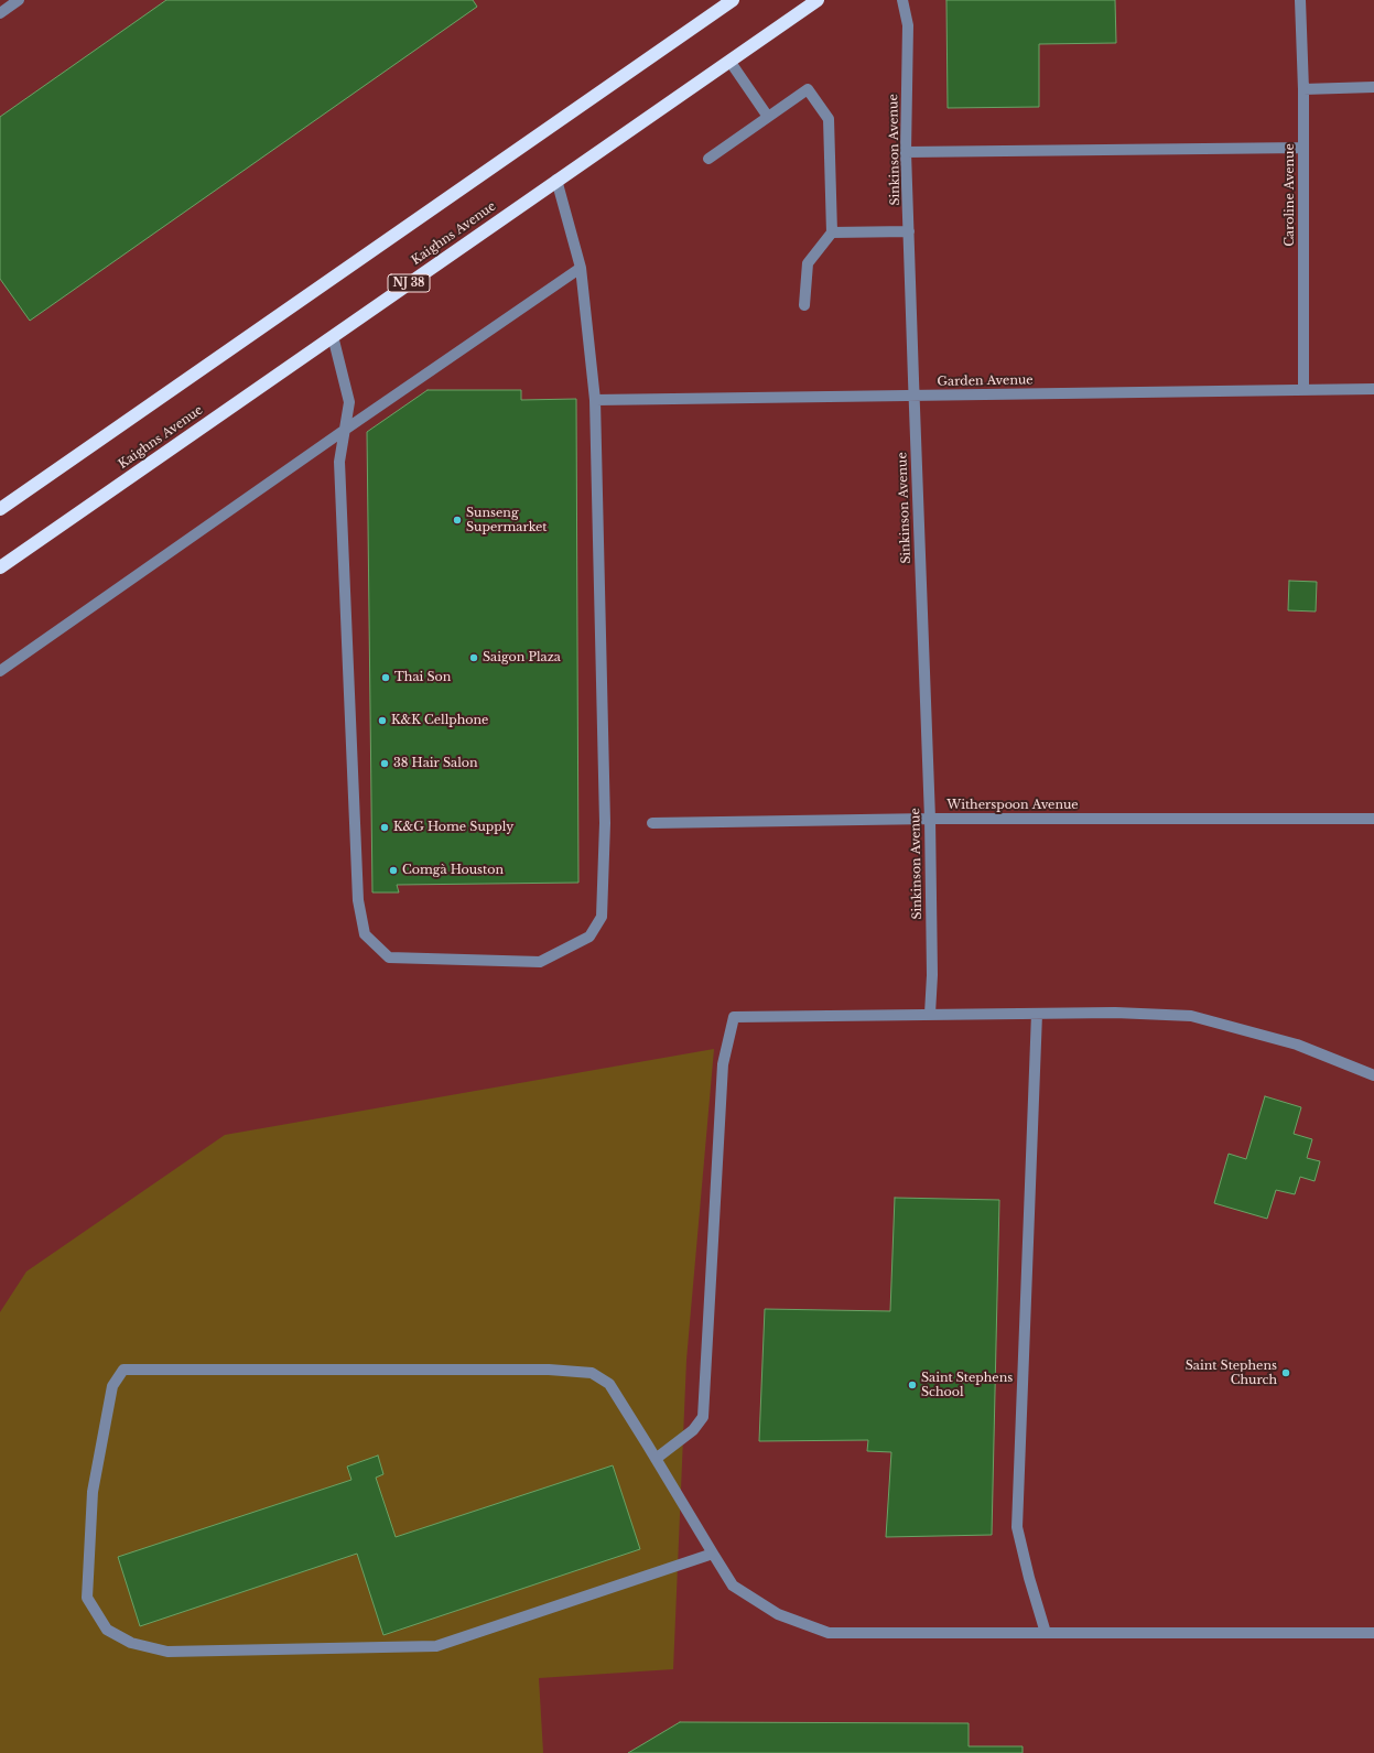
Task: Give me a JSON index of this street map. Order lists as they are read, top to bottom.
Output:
{
  "streets": {
    "highway": ["Kaighns Avenue", "NJ 38"],
    "street": [
      "Sinkinson Avenue",
      "Caroline Avenue",
      "Garden Avenue",
      "Witherspoon Avenue"
    ]
  },
  "crossings": [
    ["Sinkinson Avenue", "Garden Avenue"],
    ["Sinkinson Avenue", "Witherspoon Avenue"],
    ["Caroline Avenue", "Garden Avenue"]
  ],
  "places": [
    "Sunseng Supermarket",
    "Saigon Plaza",
    "Thai Son",
    "K&K Cellphone",
    "38 Hair Salon",
    "K&G Home Supply",
    "Comgà Houston",
    "Saint Stephens Church",
    "Saint Stephens School"
  ]
}
